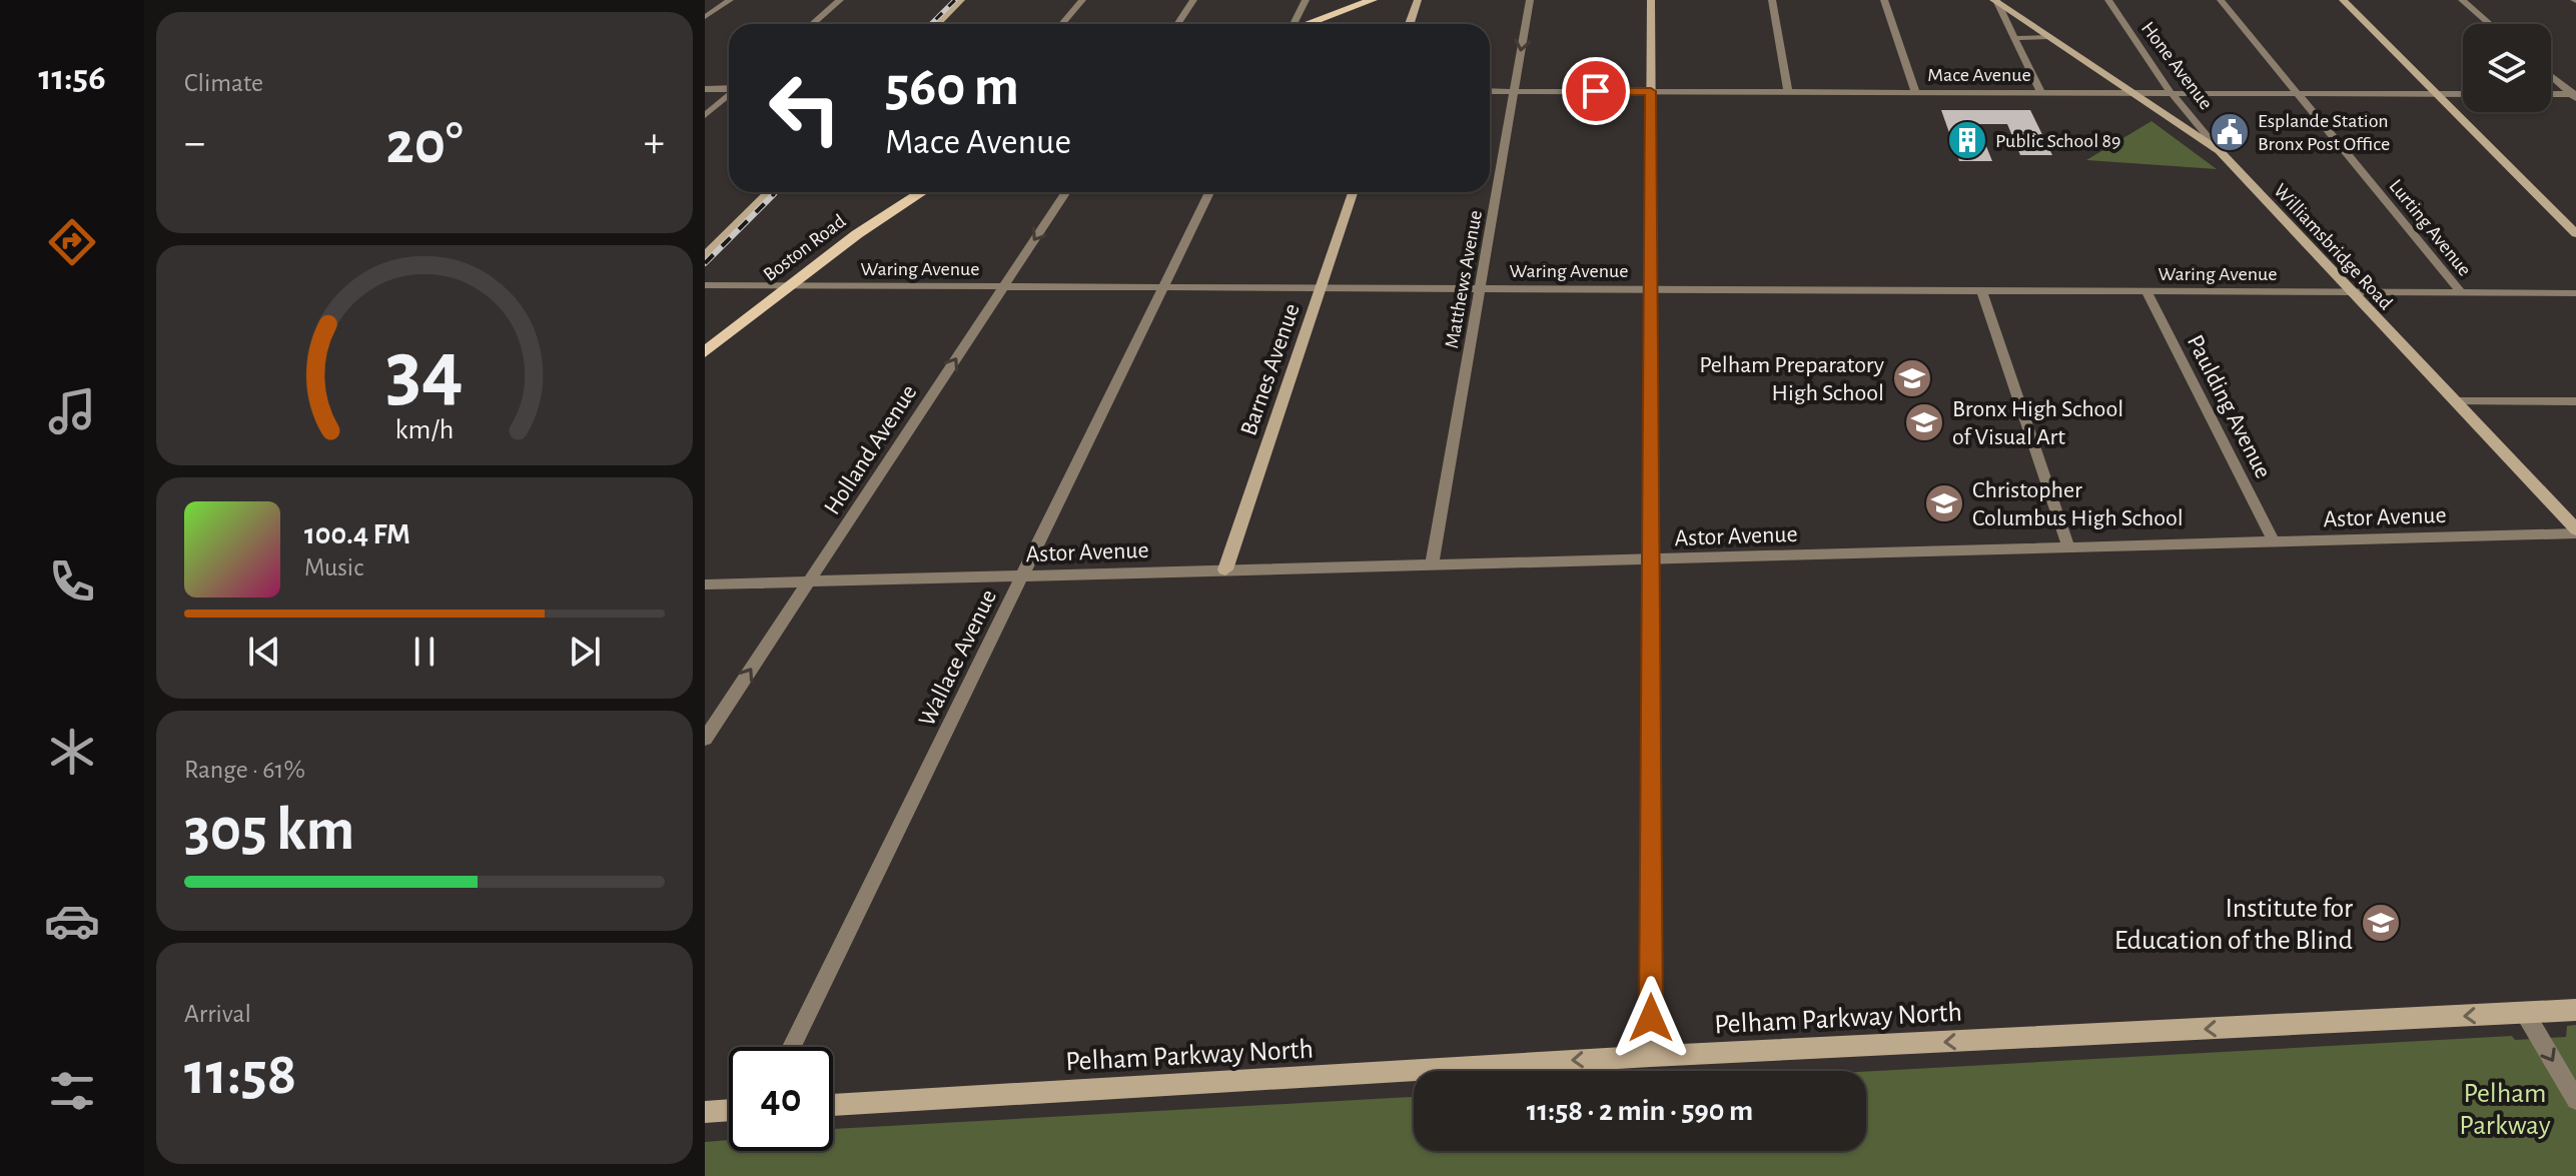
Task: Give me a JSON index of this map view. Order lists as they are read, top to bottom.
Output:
{
  "streets": {
    "main road": ["Boston Road"],
    "street": [
      "Hone Avenue",
      "Mace Avenue",
      "Lurting Avenue",
      "Williamsbridge Road",
      "Waring Avenue",
      "Matthews Avenue",
      "Barnes Avenue",
      "Paulding Avenue",
      "Holland Avenue",
      "Astor Avenue",
      "Wallace Avenue",
      "Pelham Parkway North"
    ]
  },
  "crossings": [
    ["Hone Avenue", "Mace Avenue"],
    ["Hone Avenue", "Williamsbridge Road"],
    ["Mace Avenue", "Lurting Avenue"],
    ["Mace Avenue", "Williamsbridge Road"],
    ["Mace Avenue", "Matthews Avenue"],
    ["Lurting Avenue", "Waring Avenue"],
    ["Williamsbridge Road", "Waring Avenue"],
    ["Williamsbridge Road", "Astor Avenue"],
    ["Boston Road", "Waring Avenue"],
    ["Waring Avenue", "Matthews Avenue"],
    ["Waring Avenue", "Barnes Avenue"],
    ["Waring Avenue", "Paulding Avenue"],
    ["Waring Avenue", "Holland Avenue"],
    ["Waring Avenue", "Wallace Avenue"],
    ["Matthews Avenue", "Astor Avenue"],
    ["Barnes Avenue", "Astor Avenue"],
    ["Paulding Avenue", "Astor Avenue"],
    ["Holland Avenue", "Astor Avenue"],
    ["Astor Avenue", "Wallace Avenue"]
  ],
  "one_way": ["Pelham Parkway North"],
  "parks": ["Pelham Parkway"],
  "places": {
    "public building": ["Esplande Station Bronx Post Office"],
    "building": ["Public School 89"],
    "school or university": [
      "Pelham Preparatory High School",
      "Bronx High School of Visual Art",
      "Christopher Columbus High School",
      "Institute for Education of the Blind"
    ]
  },
  "page": {
    "tabs": "11:56",
    "tile": [
      "Climate",
      ["Range · 61%", "305 km"],
      ["Arrival", "11:58"]
    ],
    "turn": ["560 m", "Mace Avenue"],
    "heat": ["−", "20°", "+"],
    "song": ["100.4 FM", "Music"],
    "limit": "40",
    "trip": "11:58 · 2 min · 590 m",
    "gauge": ["34", "km/h"]
  }
}
